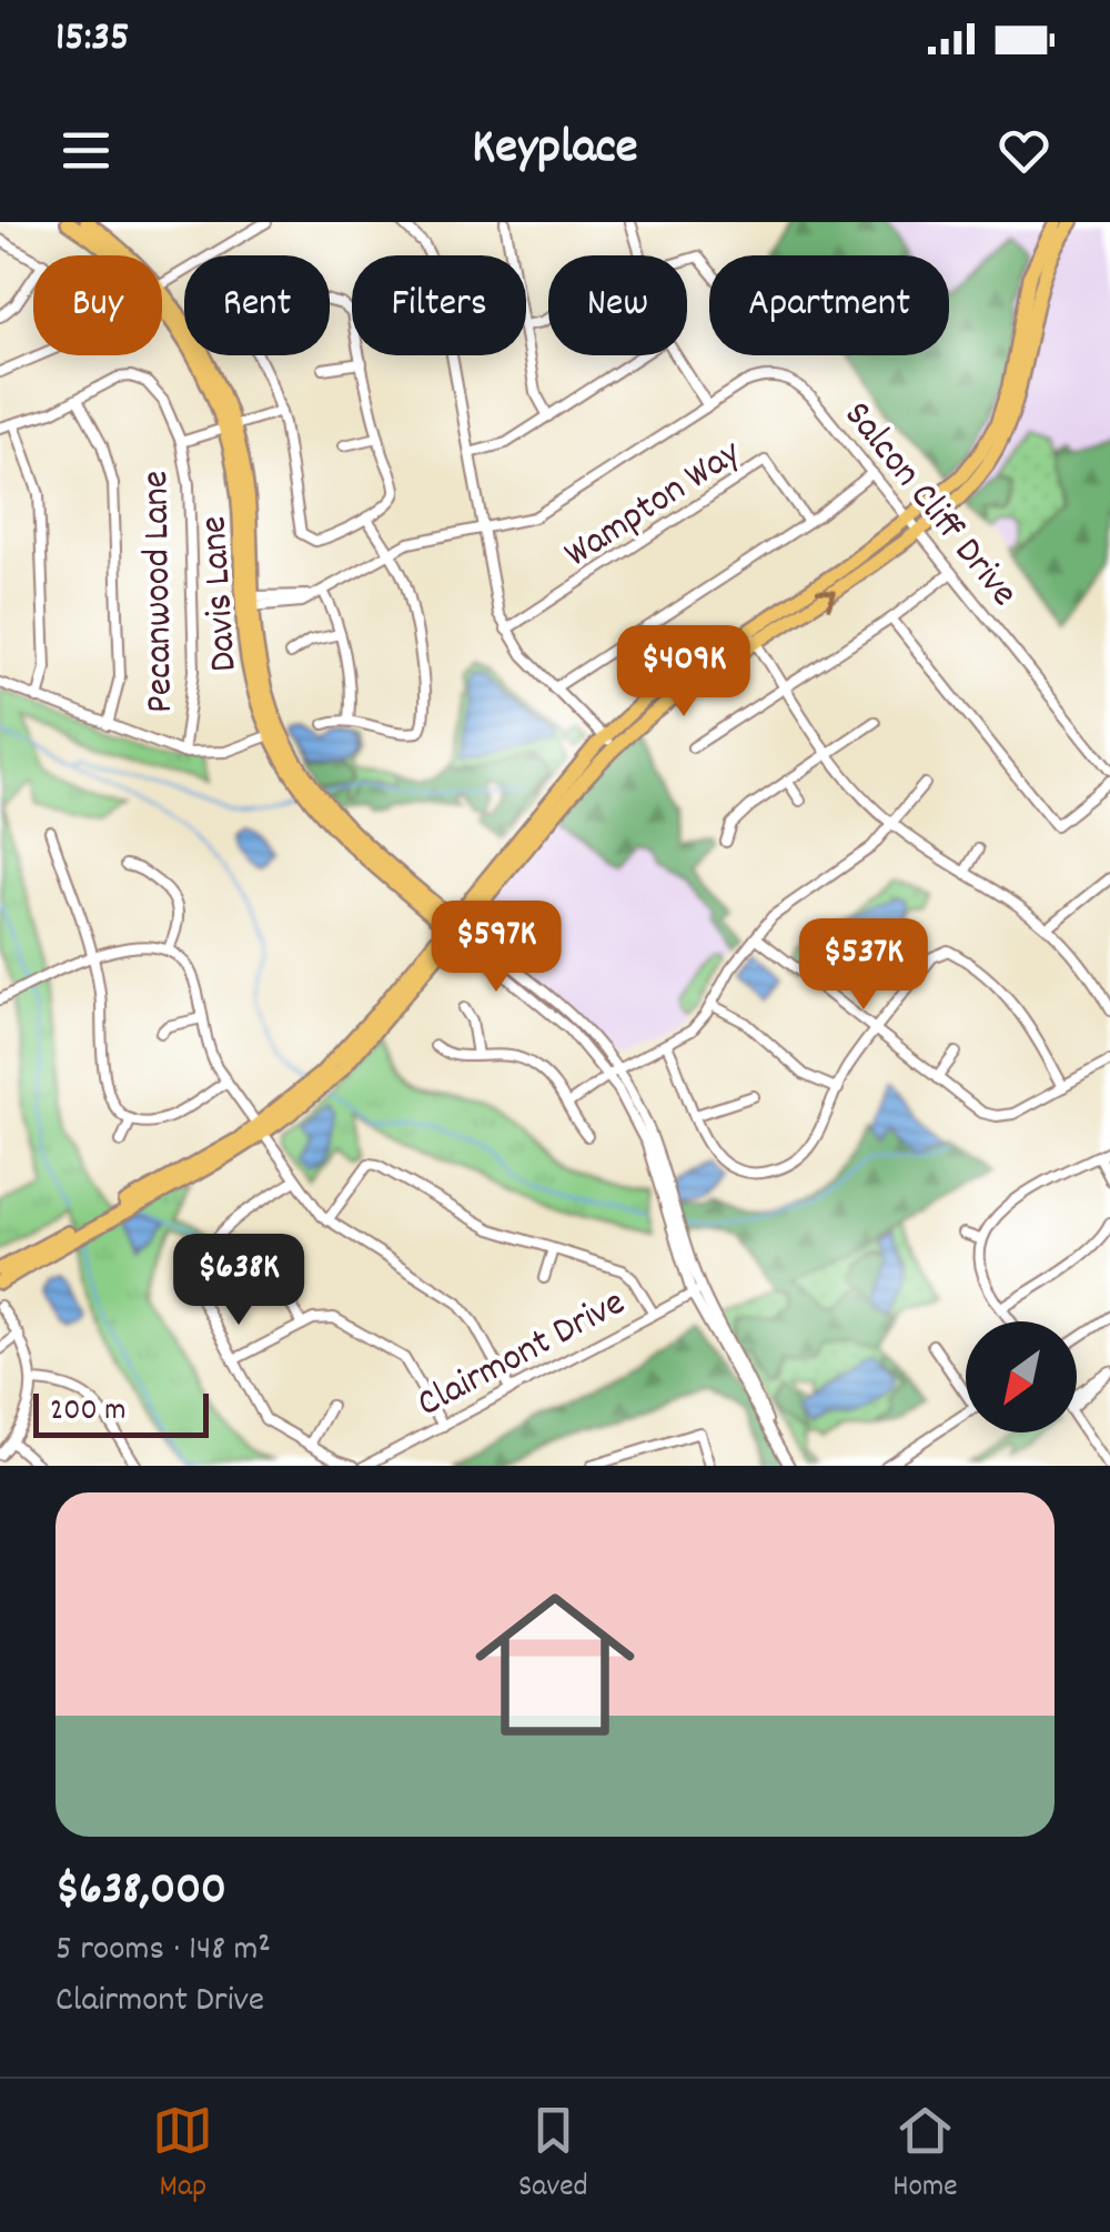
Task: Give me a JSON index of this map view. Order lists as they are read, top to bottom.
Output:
{
  "streets": {
    "main road": ["Davis Lane"],
    "street": [
      "Wampton Way",
      "Salcon Cliff Drive",
      "Pecanwood Lane",
      "Clairmont Drive"
    ]
  },
  "crossings": [
    ["Salcon Cliff Drive", "Davis Lane"],
    ["Davis Lane", "Clairmont Drive"]
  ],
  "scale_bar": "200 m",
  "north": "bottom left",
  "page": {
    "status": "15:35",
    "header": "Keyplace",
    "chip": [
      "Buy",
      "Rent",
      "Filters",
      "New",
      "Apartment"
    ],
    "price": [
      "$409K",
      "$597K",
      "$537K",
      "$638K"
    ],
    "scale": "200 m",
    "list": [
      {
        "name": "$638,000",
        "note": "5 rooms · 148 m² · Clairmont Drive"
      }
    ],
    "tabs": ["Map", "Saved", "Home"]
  }
}
